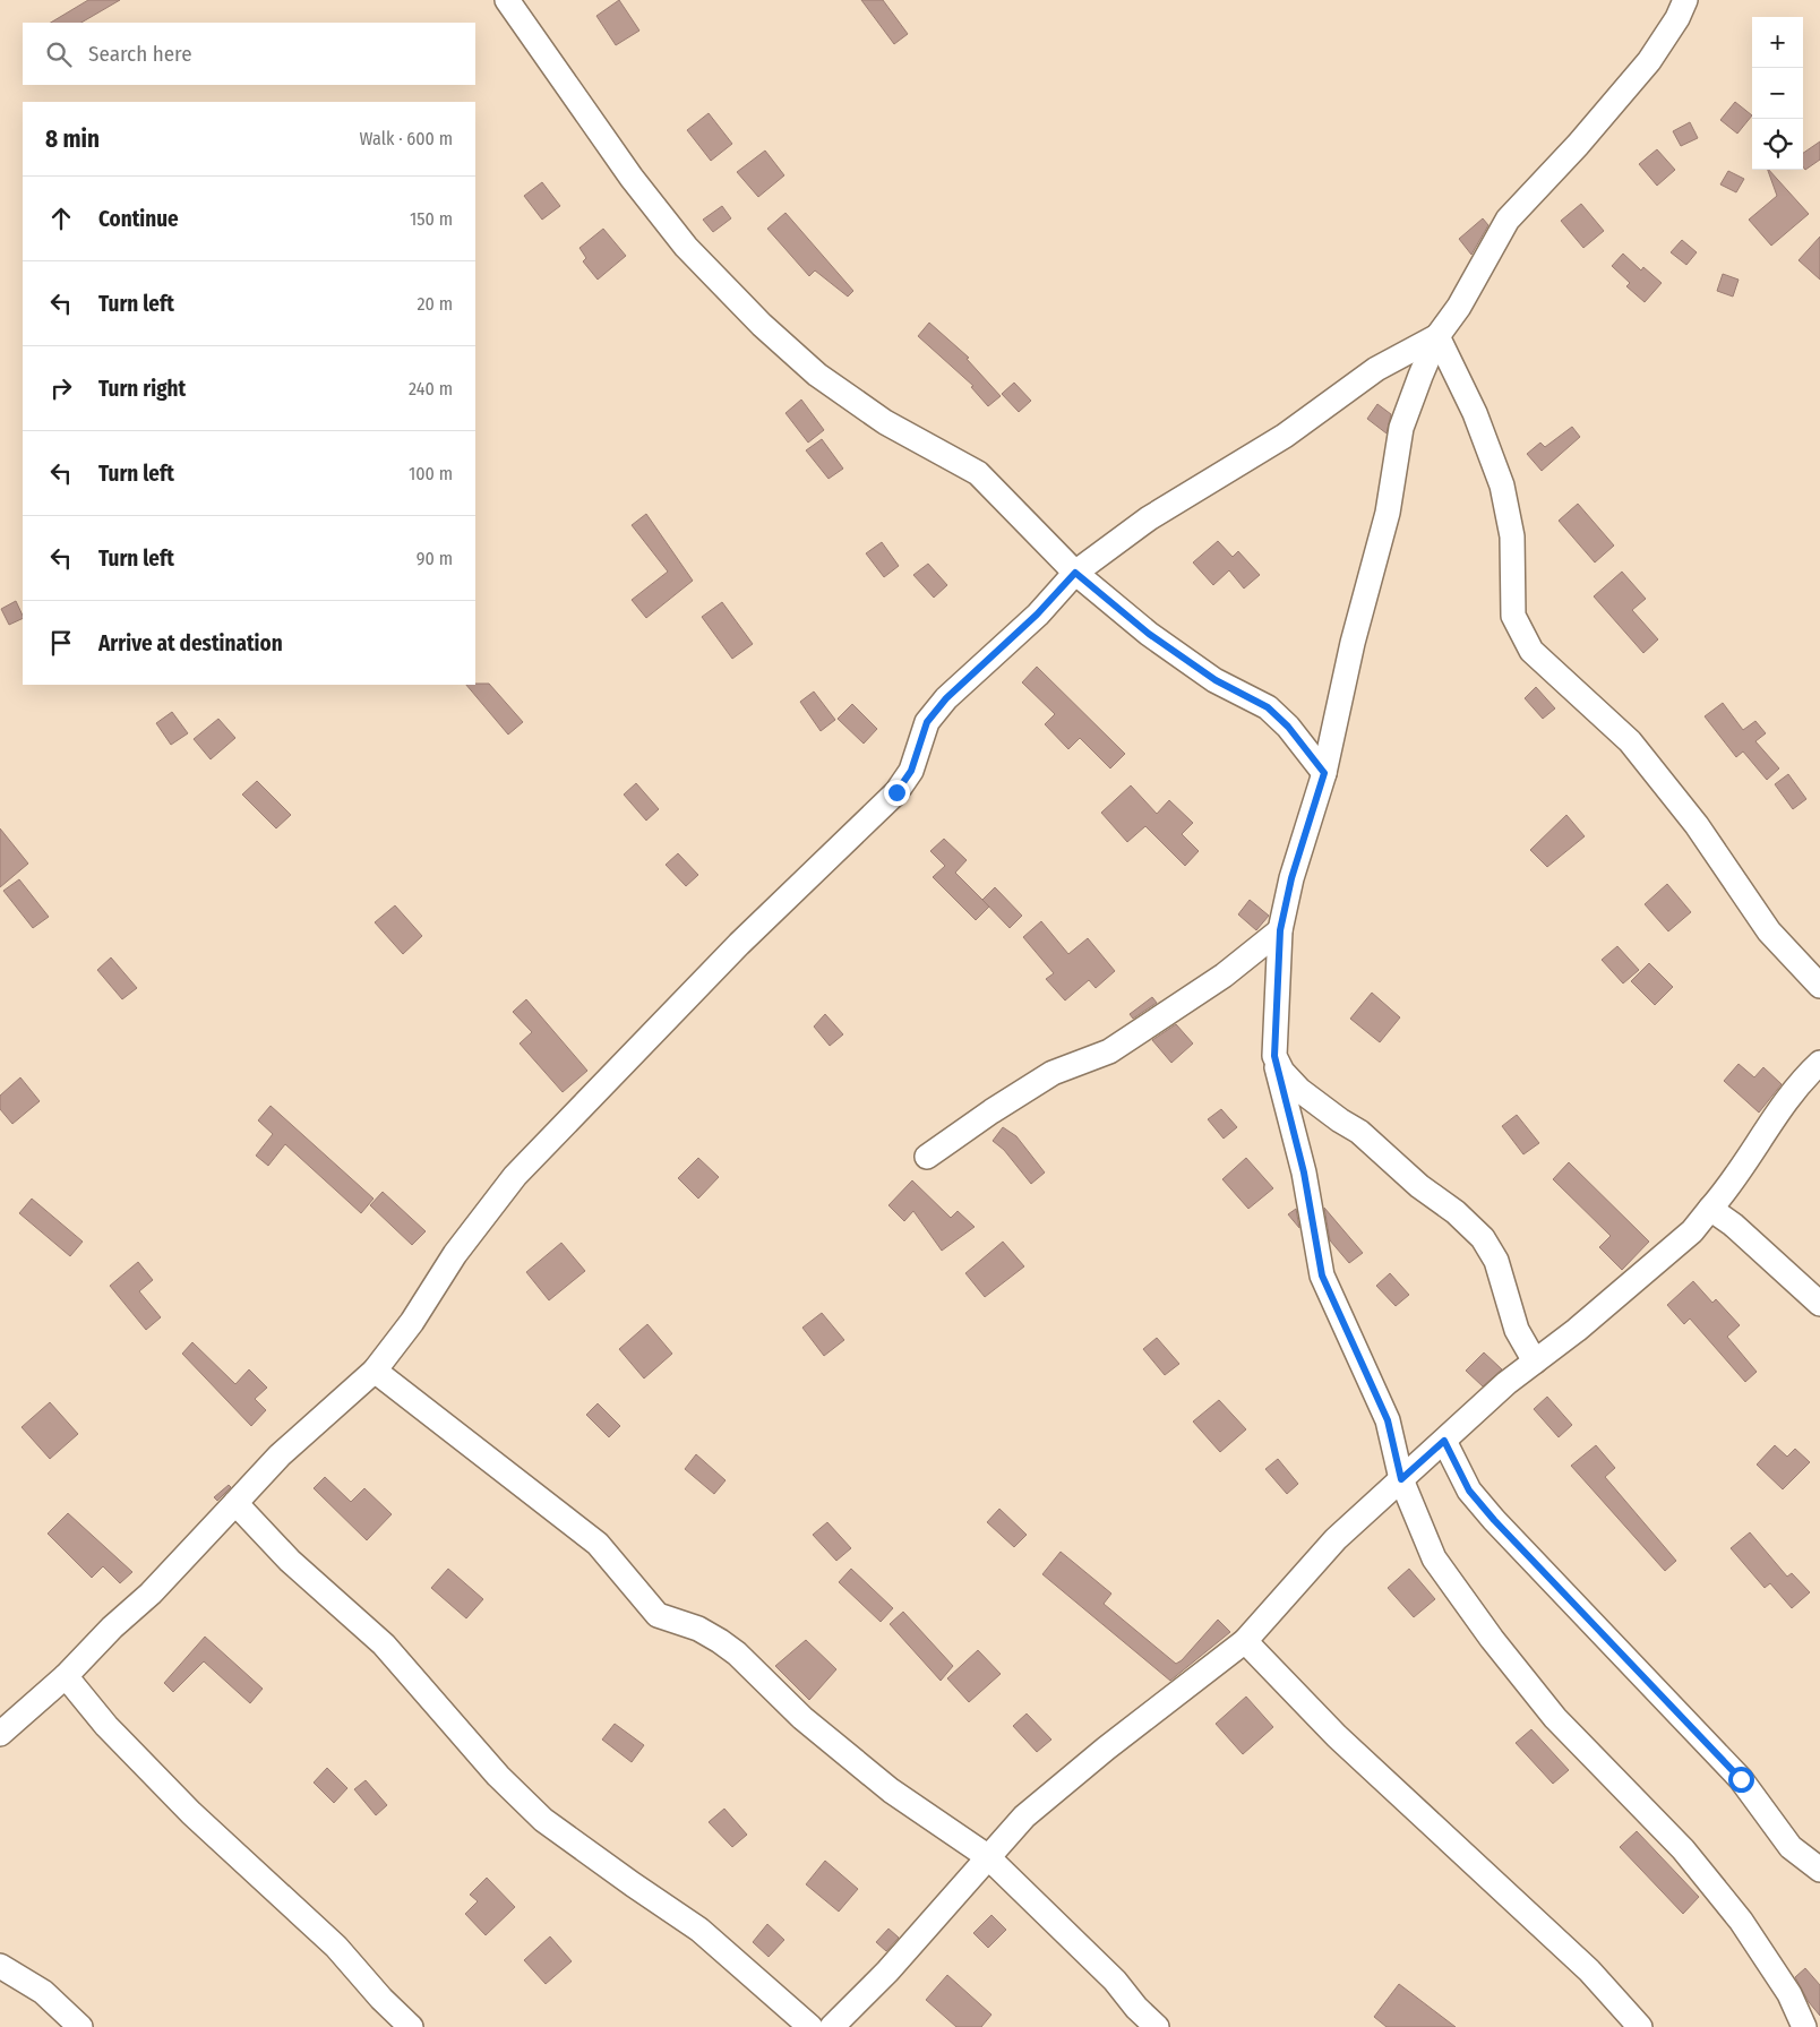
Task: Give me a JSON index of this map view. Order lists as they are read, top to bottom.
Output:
{
  "page": {
    "map_buttons": ["+", "−"],
    "search": "Search here",
    "heading": ["8 min", "Walk · 600 m"],
    "list": [
      ["Continue", "150 m"],
      ["Turn left", "20 m"],
      ["Turn right", "240 m"],
      ["Turn left", "100 m"],
      ["Turn left", "90 m"],
      "Arrive at destination"
    ]
  }
}
